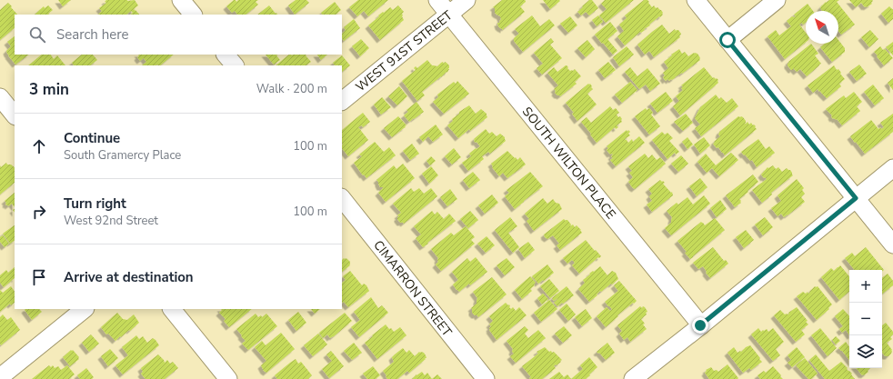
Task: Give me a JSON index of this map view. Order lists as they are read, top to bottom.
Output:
{
  "streets": {
    "street": ["WEST 91ST STREET", "SOUTH WILTON PLACE", "CIMARRON STREET"]
  },
  "crossings": [
    ["WEST 91ST STREET", "SOUTH WILTON PLACE"]
  ],
  "north": "top left",
  "page": {
    "search": "Search here",
    "heading": ["3 min", "Walk · 200 m"],
    "list": [
      ["Continue", "South Gramercy Place", "100 m"],
      ["Turn right", "West 92nd Street", "100 m"],
      "Arrive at destination"
    ],
    "map_buttons": ["+", "−"]
  }
}
